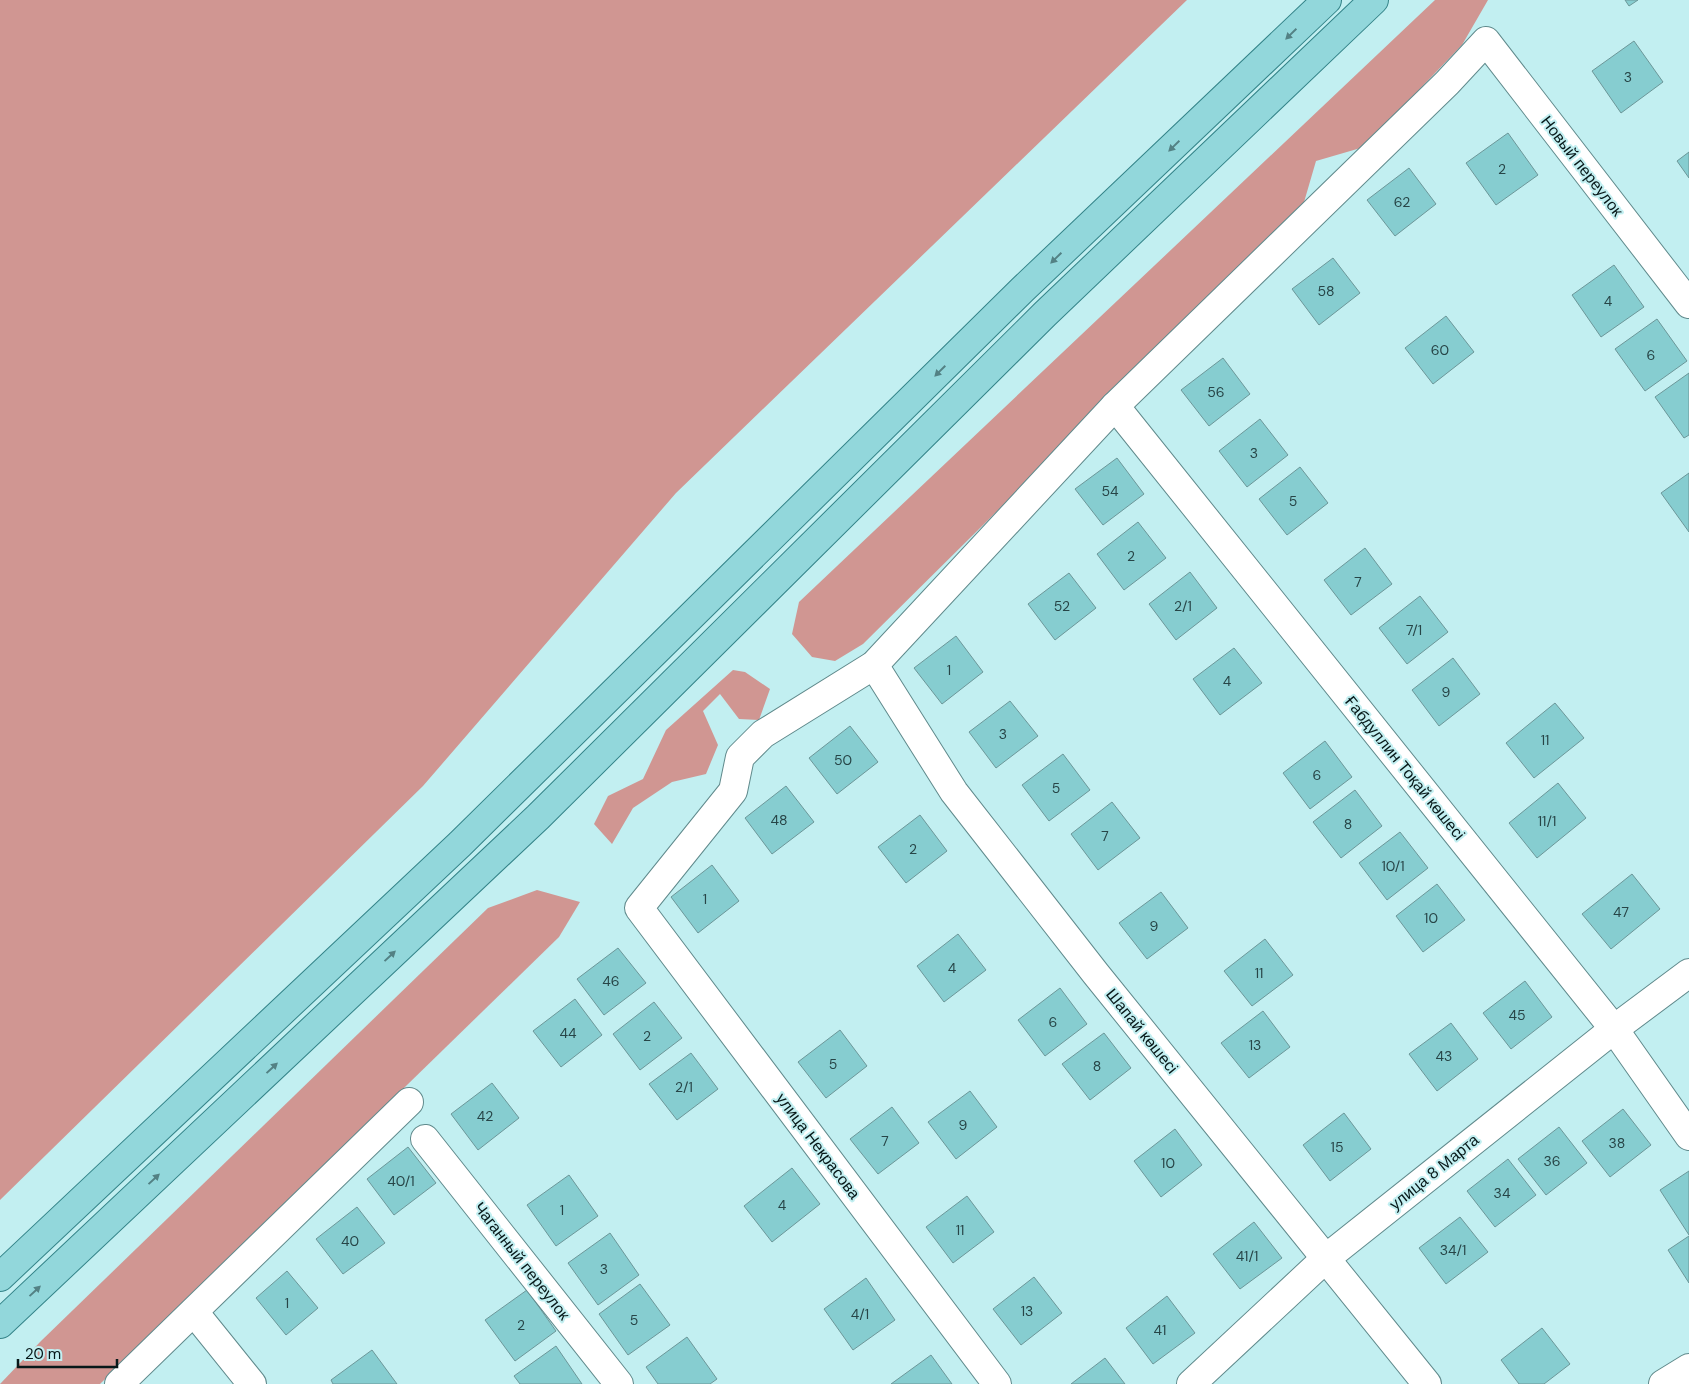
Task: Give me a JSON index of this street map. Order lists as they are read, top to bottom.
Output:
{
  "streets": {
    "street": [
      "Новый переулок",
      "Ғабдуллин Тоқай көшесі",
      "Шапай көшесі",
      "улица Некрасова",
      "улица 8 Марта",
      "Чаганный переулок"
    ]
  },
  "crossings": [
    ["Новый переулок", "Ғабдуллин Тоқай көшесі"],
    ["Ғабдуллин Тоқай көшесі", "улица 8 Марта"],
    ["Шапай көшесі", "улица Некрасова"],
    ["Шапай көшесі", "улица 8 Марта"]
  ],
  "house_numbers": [
    "3",
    "2",
    "62",
    "58",
    "4",
    "60",
    "6",
    "56",
    "3",
    "54",
    "5",
    "2",
    "7",
    "52",
    "2/1",
    "7/1",
    "1",
    "4",
    "9",
    "3",
    "11",
    "50",
    "6",
    "5",
    "48",
    "11/1",
    "8",
    "7",
    "2",
    "10/1",
    "1",
    "47",
    "10",
    "9",
    "4",
    "11",
    "46",
    "45",
    "6",
    "44",
    "2",
    "13",
    "43",
    "5",
    "8",
    "2/1",
    "42",
    "9",
    "7",
    "38",
    "15",
    "36",
    "10",
    "40/1",
    "34",
    "4",
    "1",
    "11",
    "40",
    "34/1",
    "41/1",
    "3",
    "1",
    "13",
    "4/1",
    "5",
    "2",
    "41"
  ],
  "scale_bar": "20 m"
}
